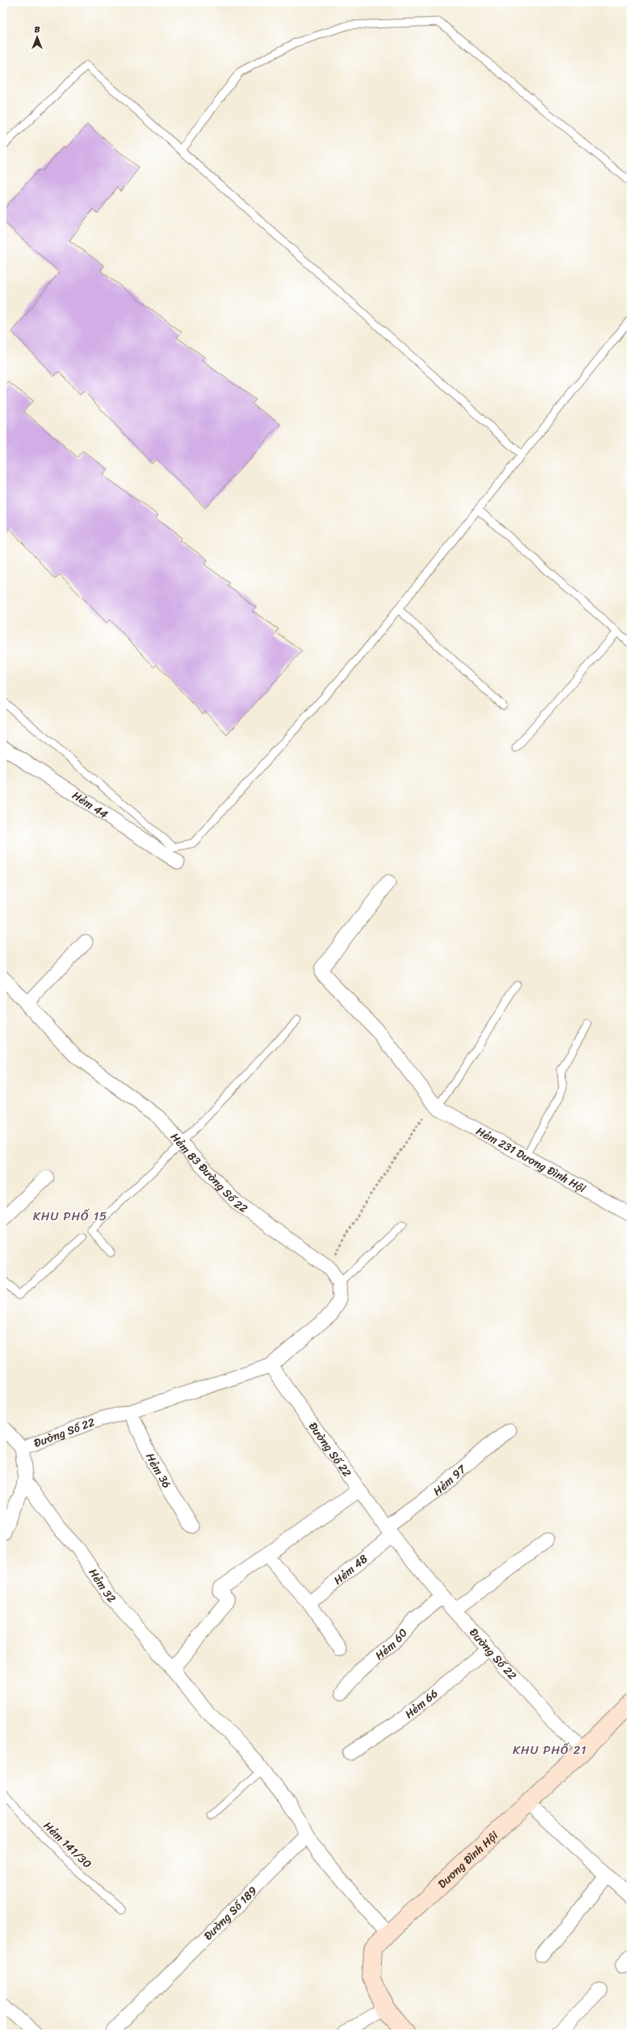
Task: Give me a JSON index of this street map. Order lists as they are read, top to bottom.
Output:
{
  "streets": {
    "street": [
      "Hẻm 44",
      "Hẻm 231 Dương Đình Hội",
      "Hẻm 83 Đường Số 22",
      "Đường Số 22",
      "Hẻm 36",
      "Hẻm 97",
      "Hẻm 48",
      "Hẻm 32",
      "Hẻm 60",
      "Hẻm 66",
      "Dương Đình Hội",
      "Đường Số 189"
    ],
    "lane": ["Hẻm 141/30"]
  },
  "crossings": [
    ["Đường Số 22", "Hẻm 36"],
    ["Đường Số 22", "Hẻm 97"],
    ["Đường Số 22", "Hẻm 48"],
    ["Đường Số 22", "Hẻm 32"],
    ["Đường Số 22", "Hẻm 60"],
    ["Đường Số 22", "Hẻm 66"],
    ["Đường Số 22", "Dương Đình Hội"],
    ["Hẻm 97", "Hẻm 48"]
  ],
  "districts": ["KHU PHỐ 15", "KHU PHỐ 21"],
  "north": "top"
}
